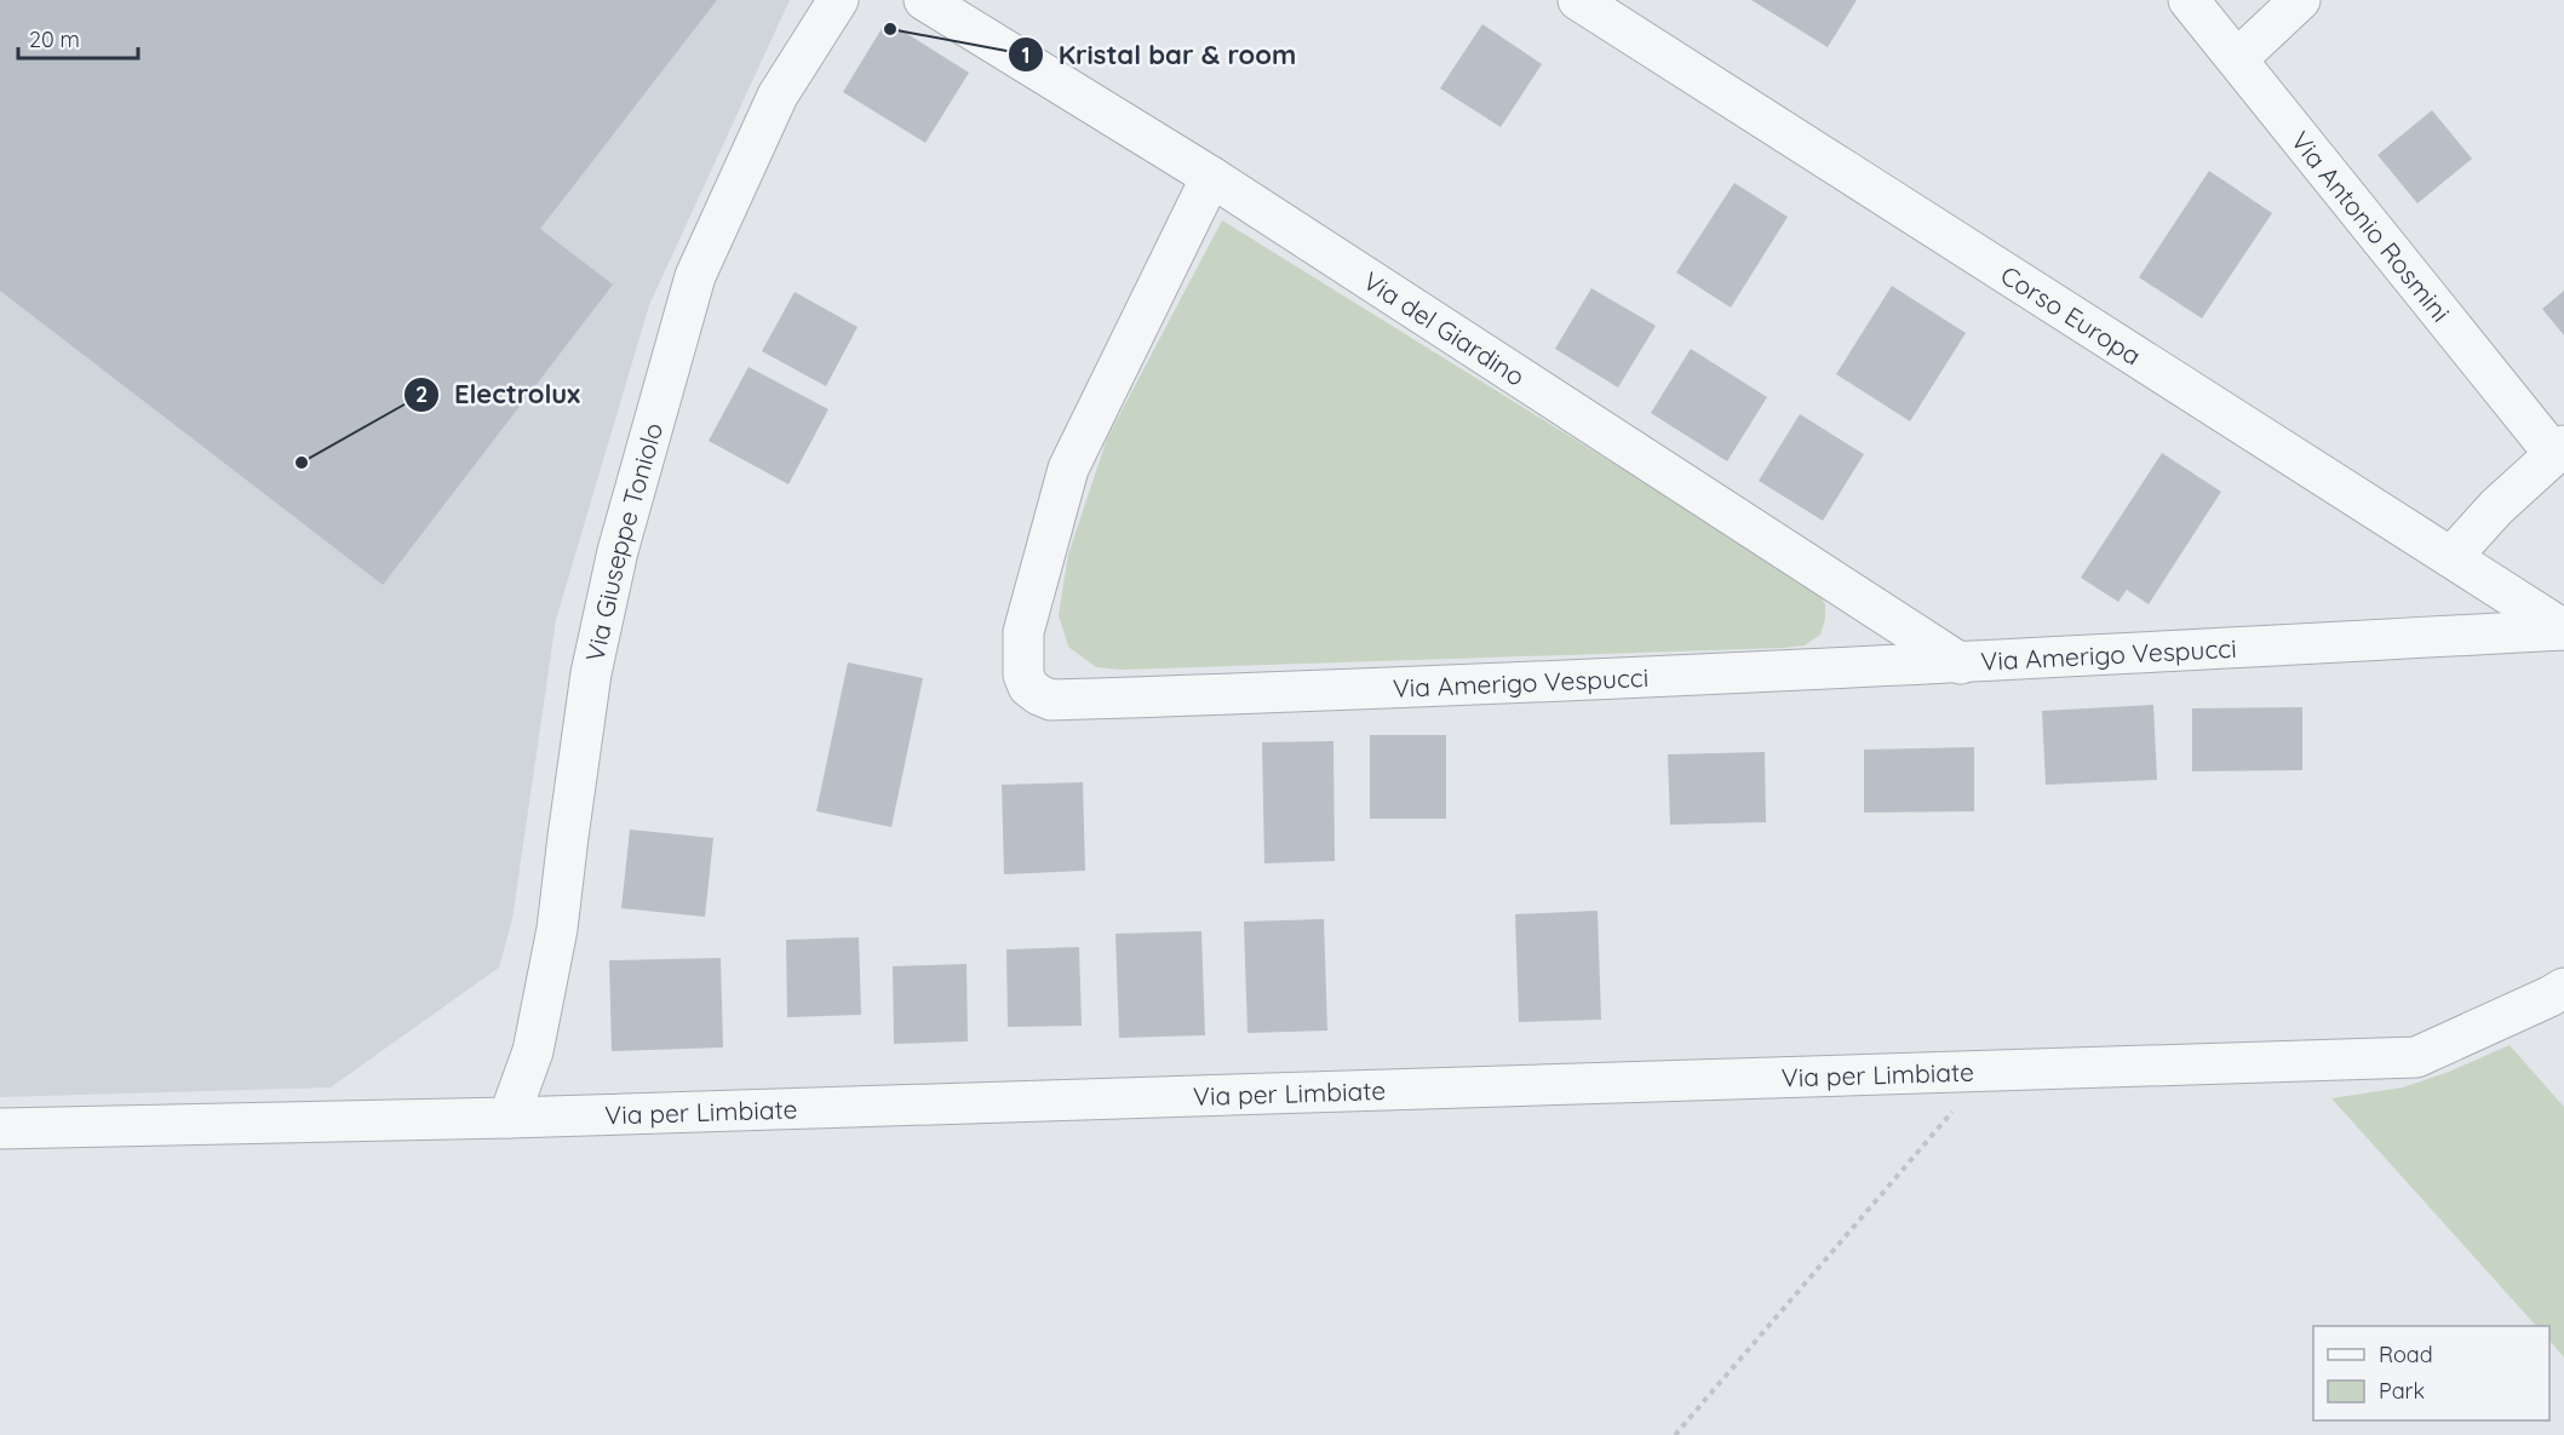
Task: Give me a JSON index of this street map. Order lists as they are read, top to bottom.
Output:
{
  "streets": {
    "street": [
      "Via Antonio Rosmini",
      "Corso Europa",
      "Via del Giardino",
      "Via Giuseppe Toniolo",
      "Via Amerigo Vespucci",
      "Via per Limbiate"
    ]
  },
  "crossings": [
    ["Corso Europa", "Via Amerigo Vespucci"],
    ["Via del Giardino", "Via Amerigo Vespucci"],
    ["Via Giuseppe Toniolo", "Via per Limbiate"]
  ],
  "places": ["Kristal bar & room", "Electrolux"],
  "legend": ["Road", "Park"],
  "scale_bar": "20 m"
}
